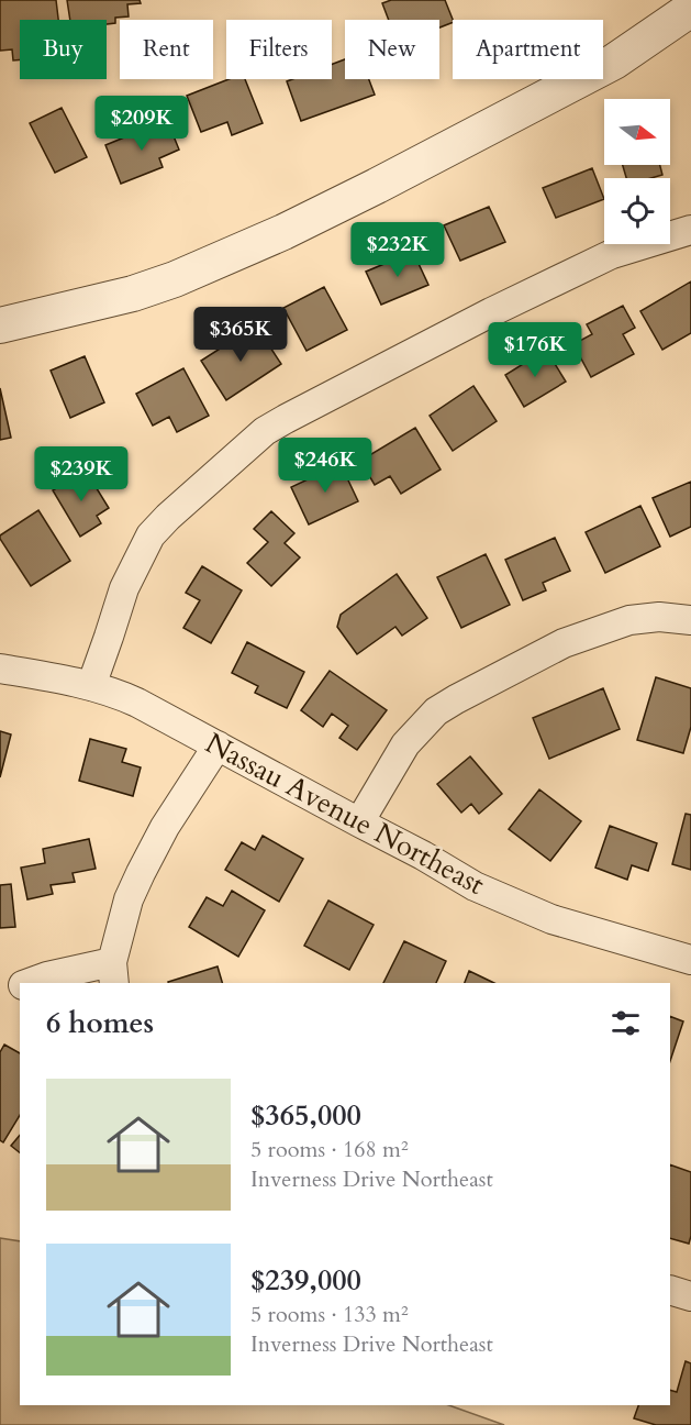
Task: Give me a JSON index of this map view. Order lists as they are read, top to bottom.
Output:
{
  "streets": {
    "street": ["Nassau Avenue Northeast"]
  },
  "north": "right",
  "page": {
    "chip": [
      "Buy",
      "Rent",
      "Filters",
      "New",
      "Apartment"
    ],
    "price": [
      "$209K",
      "$232K",
      "$365K",
      "$176K",
      "$246K",
      "$239K"
    ],
    "heading": "6 homes",
    "list": [
      {
        "name": "$365,000",
        "note": "5 rooms · 168 m² · Inverness Drive Northeast"
      },
      {
        "name": "$239,000",
        "note": "5 rooms · 133 m² · Inverness Drive Northeast"
      }
    ]
  }
}
